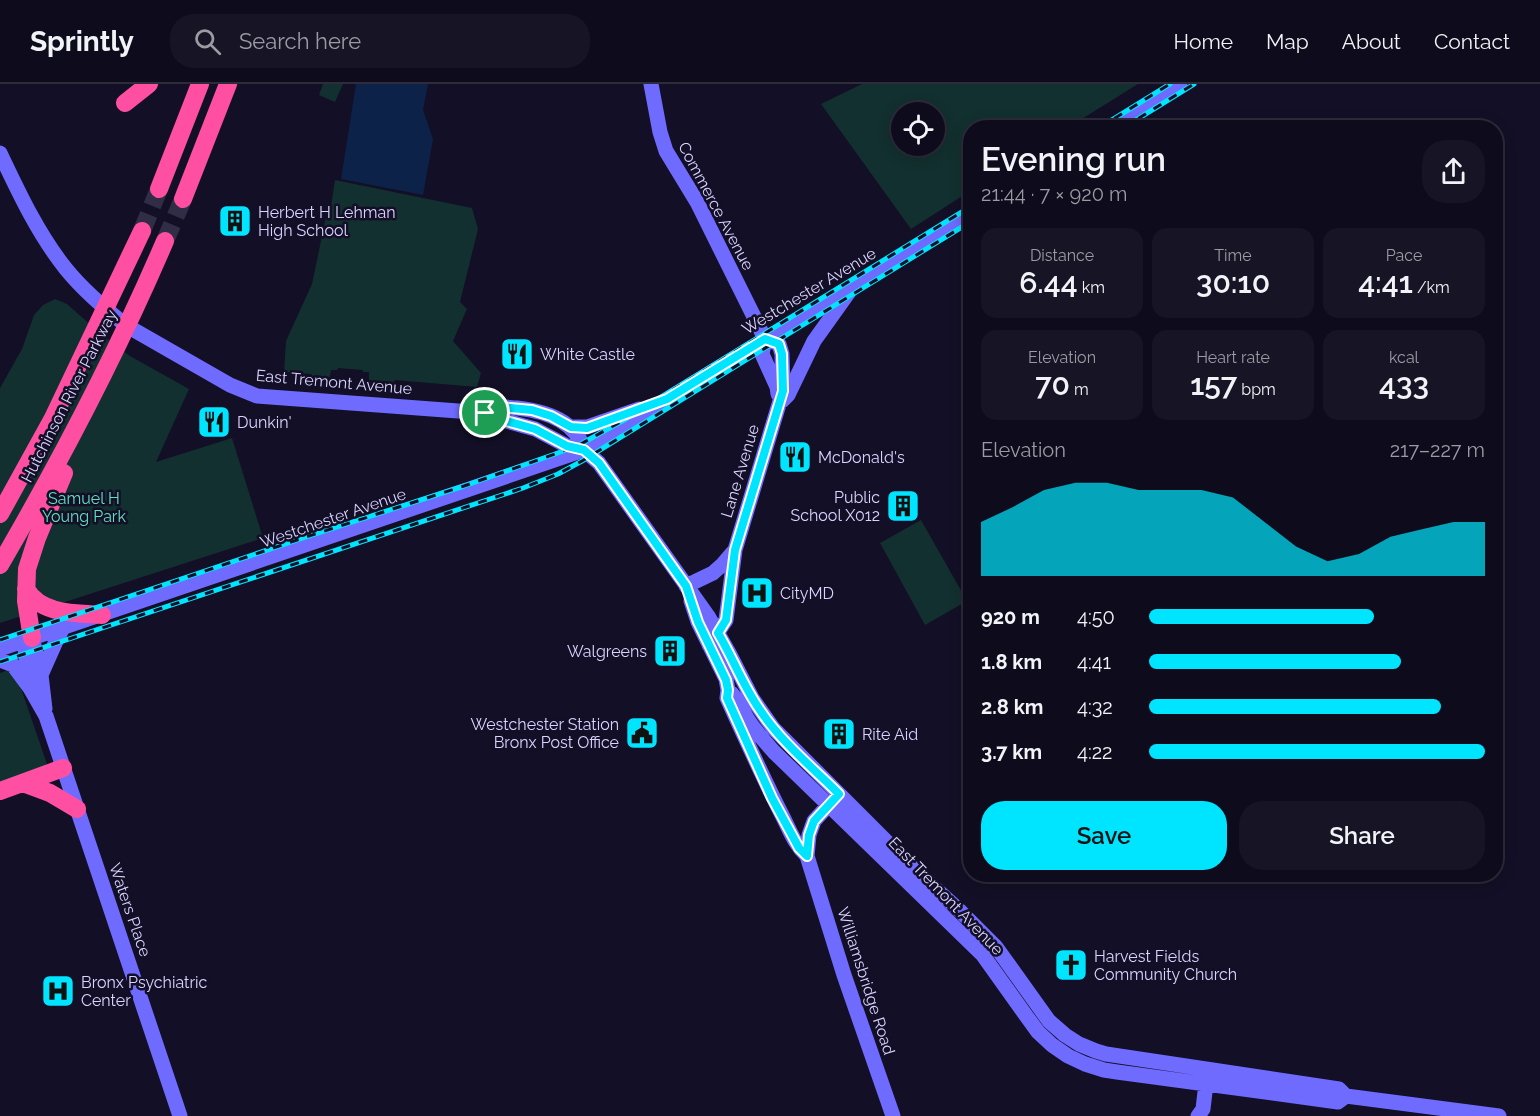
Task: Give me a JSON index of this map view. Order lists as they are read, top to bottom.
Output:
{
  "streets": {
    "highway": ["Hutchinson River Parkway"],
    "main road": [
      "Commerce Avenue",
      "Westchester Avenue",
      "East Tremont Avenue",
      "Lane Avenue",
      "Waters Place",
      "Williamsbridge Road"
    ]
  },
  "crossings": [
    ["Commerce Avenue", "Westchester Avenue"],
    ["Commerce Avenue", "Lane Avenue"],
    ["Westchester Avenue", "East Tremont Avenue"],
    ["Westchester Avenue", "Lane Avenue"],
    ["Westchester Avenue", "Waters Place"],
    ["East Tremont Avenue", "Lane Avenue"],
    ["East Tremont Avenue", "Williamsbridge Road"]
  ],
  "parks": ["Samuel H Young Park"],
  "places": {
    "building": [
      "Herbert H Lehman High School",
      "Public School X012",
      "Walgreens",
      "Rite Aid"
    ],
    "restaurant": ["White Castle", "Dunkin'", "McDonald's"],
    "hospital": ["CityMD", "Bronx Psychiatric Center"],
    "public building": ["Westchester Station Bronx Post Office"],
    "church": ["Harvest Fields Community Church"]
  },
  "page": {
    "header": "Sprintly",
    "search": "Search here",
    "nav": [
      "Home",
      "Map",
      "About",
      "Contact"
    ],
    "heading": ["Evening run", "21:44 · 7 × 920 m"],
    "stats": [
      ["Distance", "6.44 km"],
      ["Time", "30:10"],
      ["Pace", "4:41 /km"],
      ["Elevation", "70 m"],
      ["Heart rate", "157 bpm"],
      ["kcal", "433"]
    ],
    "chart": ["Elevation", "217–227 m"],
    "list": [
      {
        "name": "920 m",
        "note": "4:50"
      },
      {
        "name": "1.8 km",
        "note": "4:41"
      },
      {
        "name": "2.8 km",
        "note": "4:32"
      },
      {
        "name": "3.7 km",
        "note": "4:22"
      }
    ],
    "buttons": ["Save", "Share"]
  }
}
